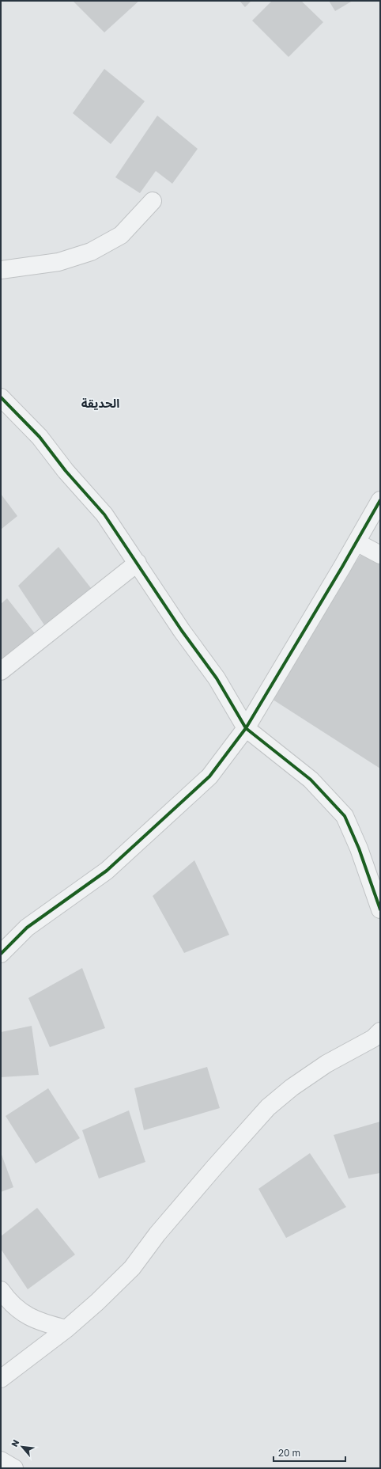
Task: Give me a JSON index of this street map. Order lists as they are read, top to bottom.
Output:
{
  "districts": ["الحديقة"],
  "scale_bar": "20 m",
  "north": "top left"
}
